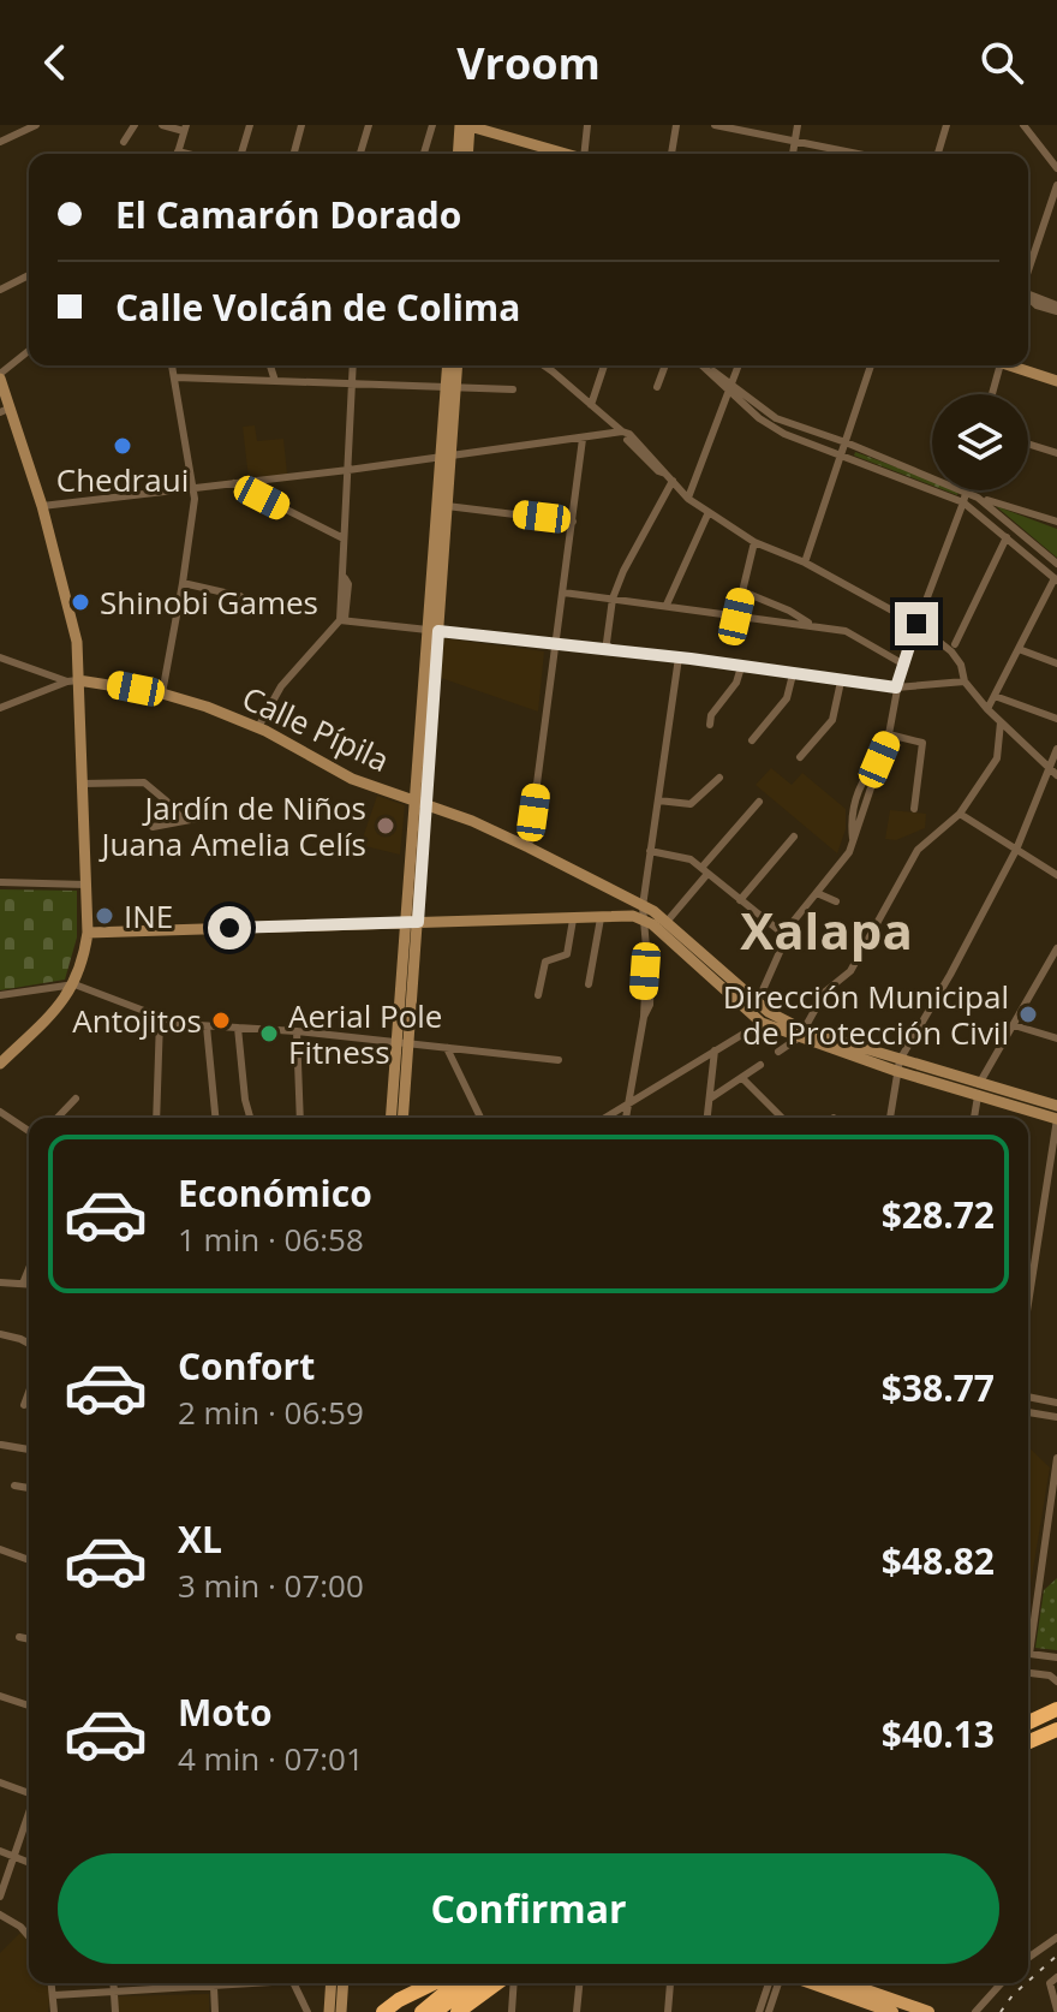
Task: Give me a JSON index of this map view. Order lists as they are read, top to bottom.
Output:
{
  "streets": {
    "main road": ["Calle Pípila"]
  },
  "districts": ["Xalapa"],
  "places": [
    "Chedraui",
    "Shinobi Games",
    "Jardín de Niños Juana Amelia Celís",
    "INE",
    "Dirección Municipal de Protección Civil",
    "Antojitos",
    "Aerial Pole Fitness"
  ],
  "page": {
    "header": "Vroom",
    "banner": ["El Camarón Dorado", "Calle Volcán de Colima"],
    "list": [
      {
        "name": "Económico",
        "note": "1 min · 06:58",
        "value": "$28.72"
      },
      {
        "name": "Confort",
        "note": "2 min · 06:59",
        "value": "$38.77"
      },
      {
        "name": "XL",
        "note": "3 min · 07:00",
        "value": "$48.82"
      },
      {
        "name": "Moto",
        "note": "4 min · 07:01",
        "value": "$40.13"
      }
    ],
    "buttons": "Confirmar"
  }
}
